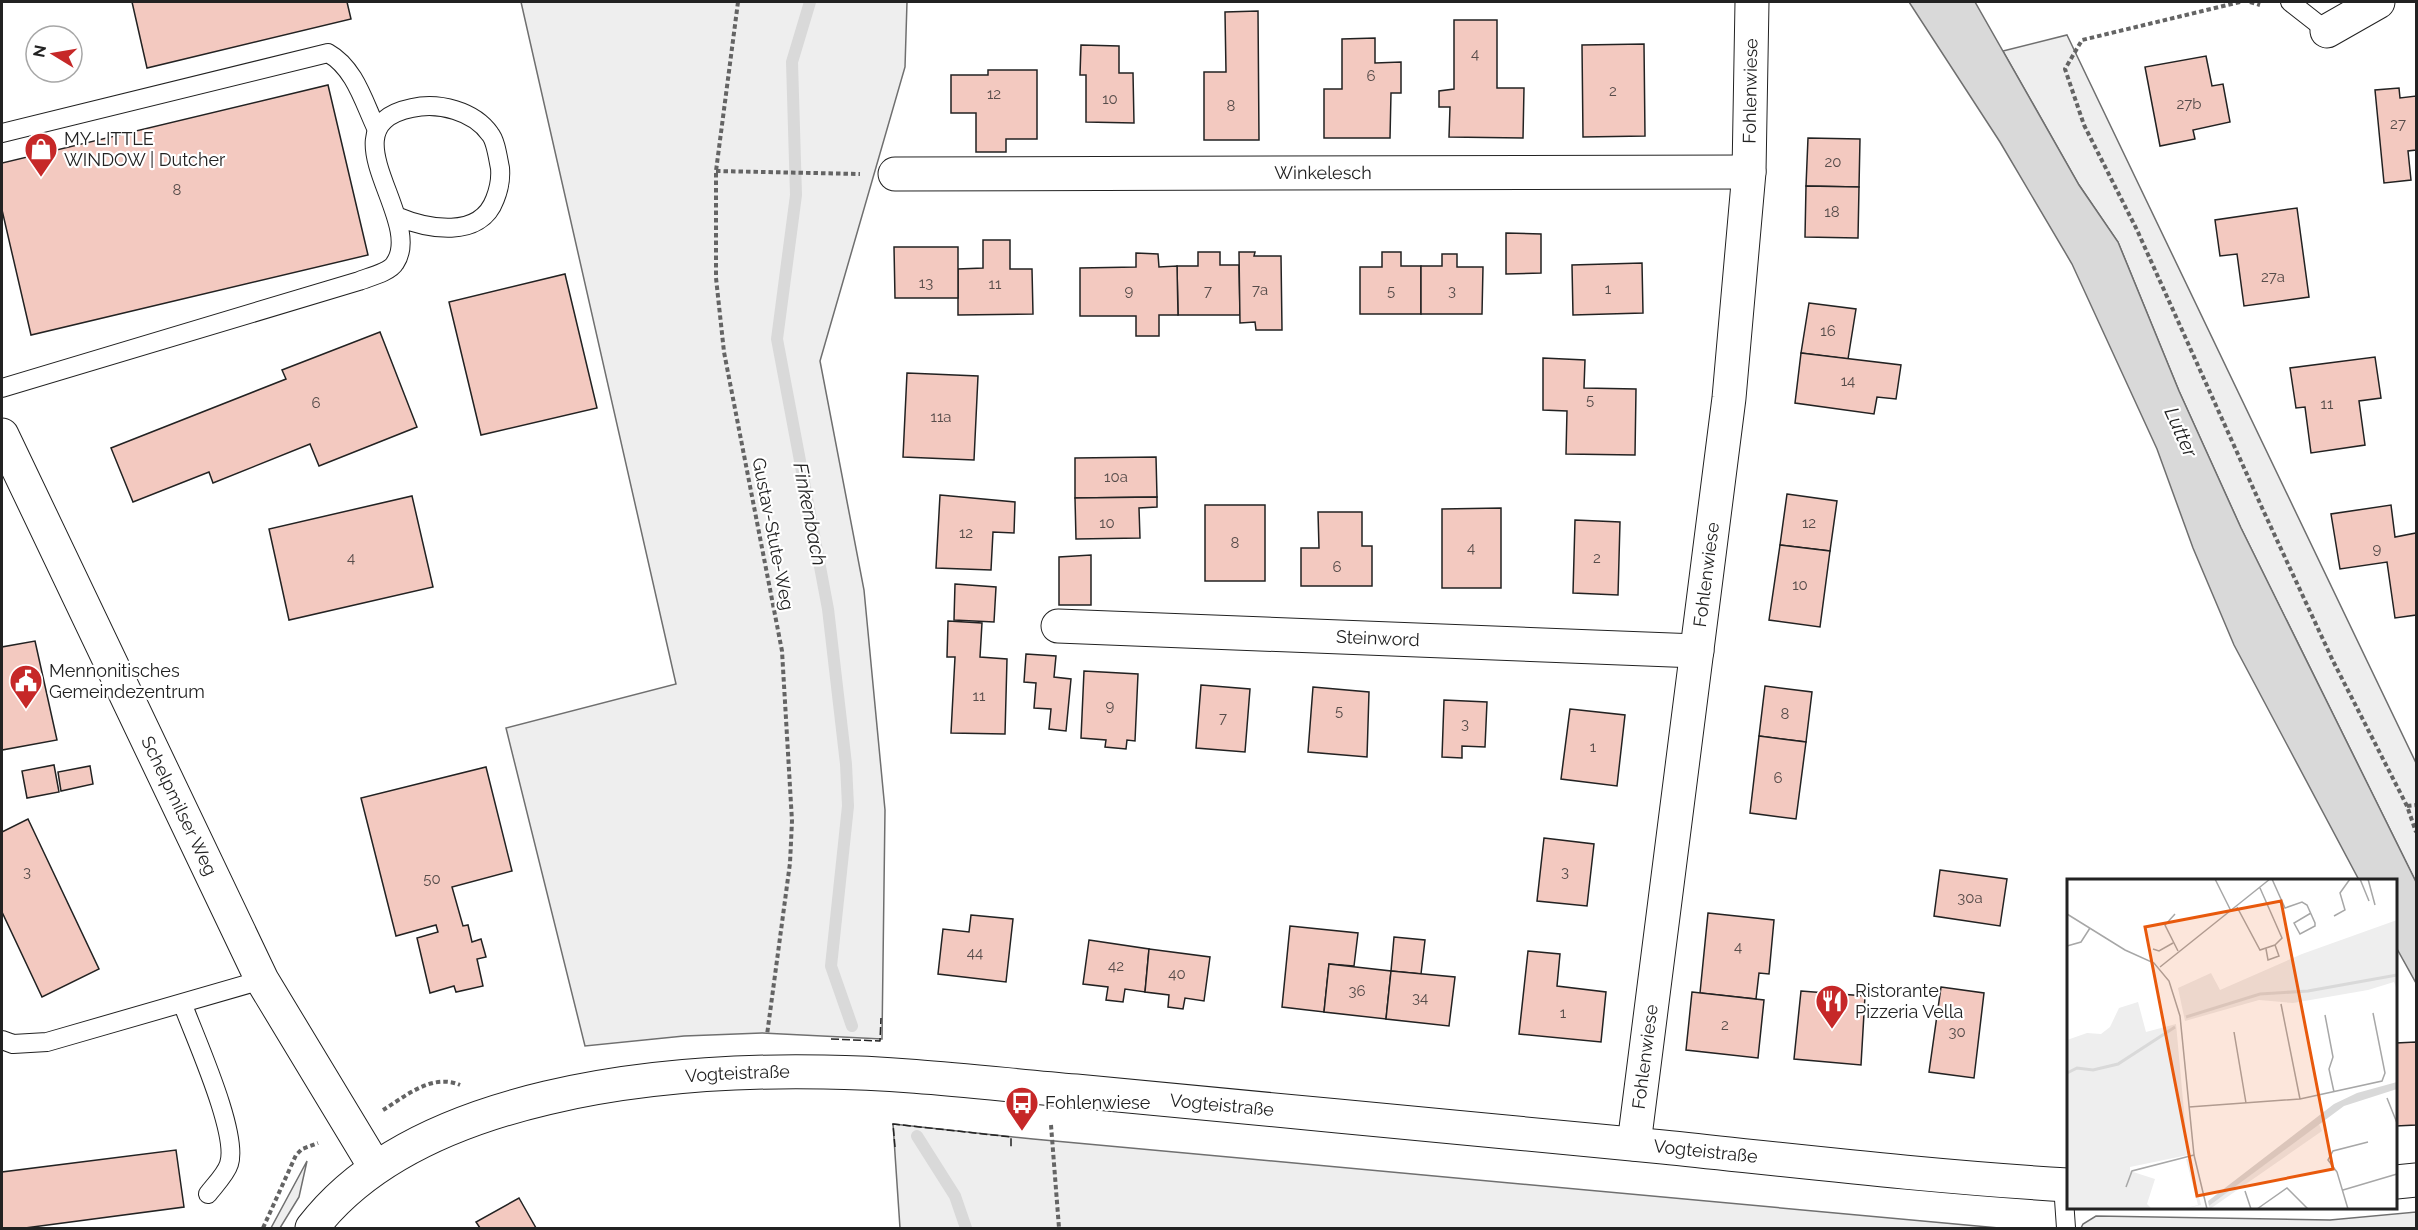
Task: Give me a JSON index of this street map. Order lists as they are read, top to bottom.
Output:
{
  "streets": {
    "street": [
      "Fohlenwiese",
      "Winkelesch",
      "Steinword",
      "Schelpmilser Weg",
      "Vogteistraße"
    ],
    "path": ["Gustav-Stute-Weg"]
  },
  "crossings": [
    ["Fohlenwiese", "Winkelesch"],
    ["Fohlenwiese", "Steinword"],
    ["Fohlenwiese", "Vogteistraße"],
    ["Gustav-Stute-Weg", "Vogteistraße"],
    ["Schelpmilser Weg", "Vogteistraße"]
  ],
  "water": ["Lutter", "Finkenbach"],
  "places": {
    "shop": ["MY LITTLE WINDOW | Dutcher"],
    "public building": ["Mennonitisches Gemeindezentrum"],
    "restaurant": ["Ristorante Pizzeria Vella"],
    "bus stop": ["Fohlenwiese"]
  },
  "house_numbers": [
    "4",
    "6",
    "2",
    "12",
    "10",
    "27b",
    "8",
    "27",
    "20",
    "8",
    "18",
    "27a",
    "13",
    "11",
    "1",
    "7a",
    "9",
    "7",
    "5",
    "3",
    "16",
    "14",
    "5",
    "6",
    "11",
    "11a",
    "10a",
    "10",
    "12",
    "12",
    "8",
    "4",
    "9",
    "4",
    "2",
    "6",
    "10",
    "11",
    "9",
    "5",
    "8",
    "7",
    "3",
    "1",
    "6",
    "3",
    "3",
    "50",
    "30a",
    "4",
    "44",
    "42",
    "40",
    "36",
    "34",
    "1",
    "2",
    "30"
  ],
  "north": "left"
}
